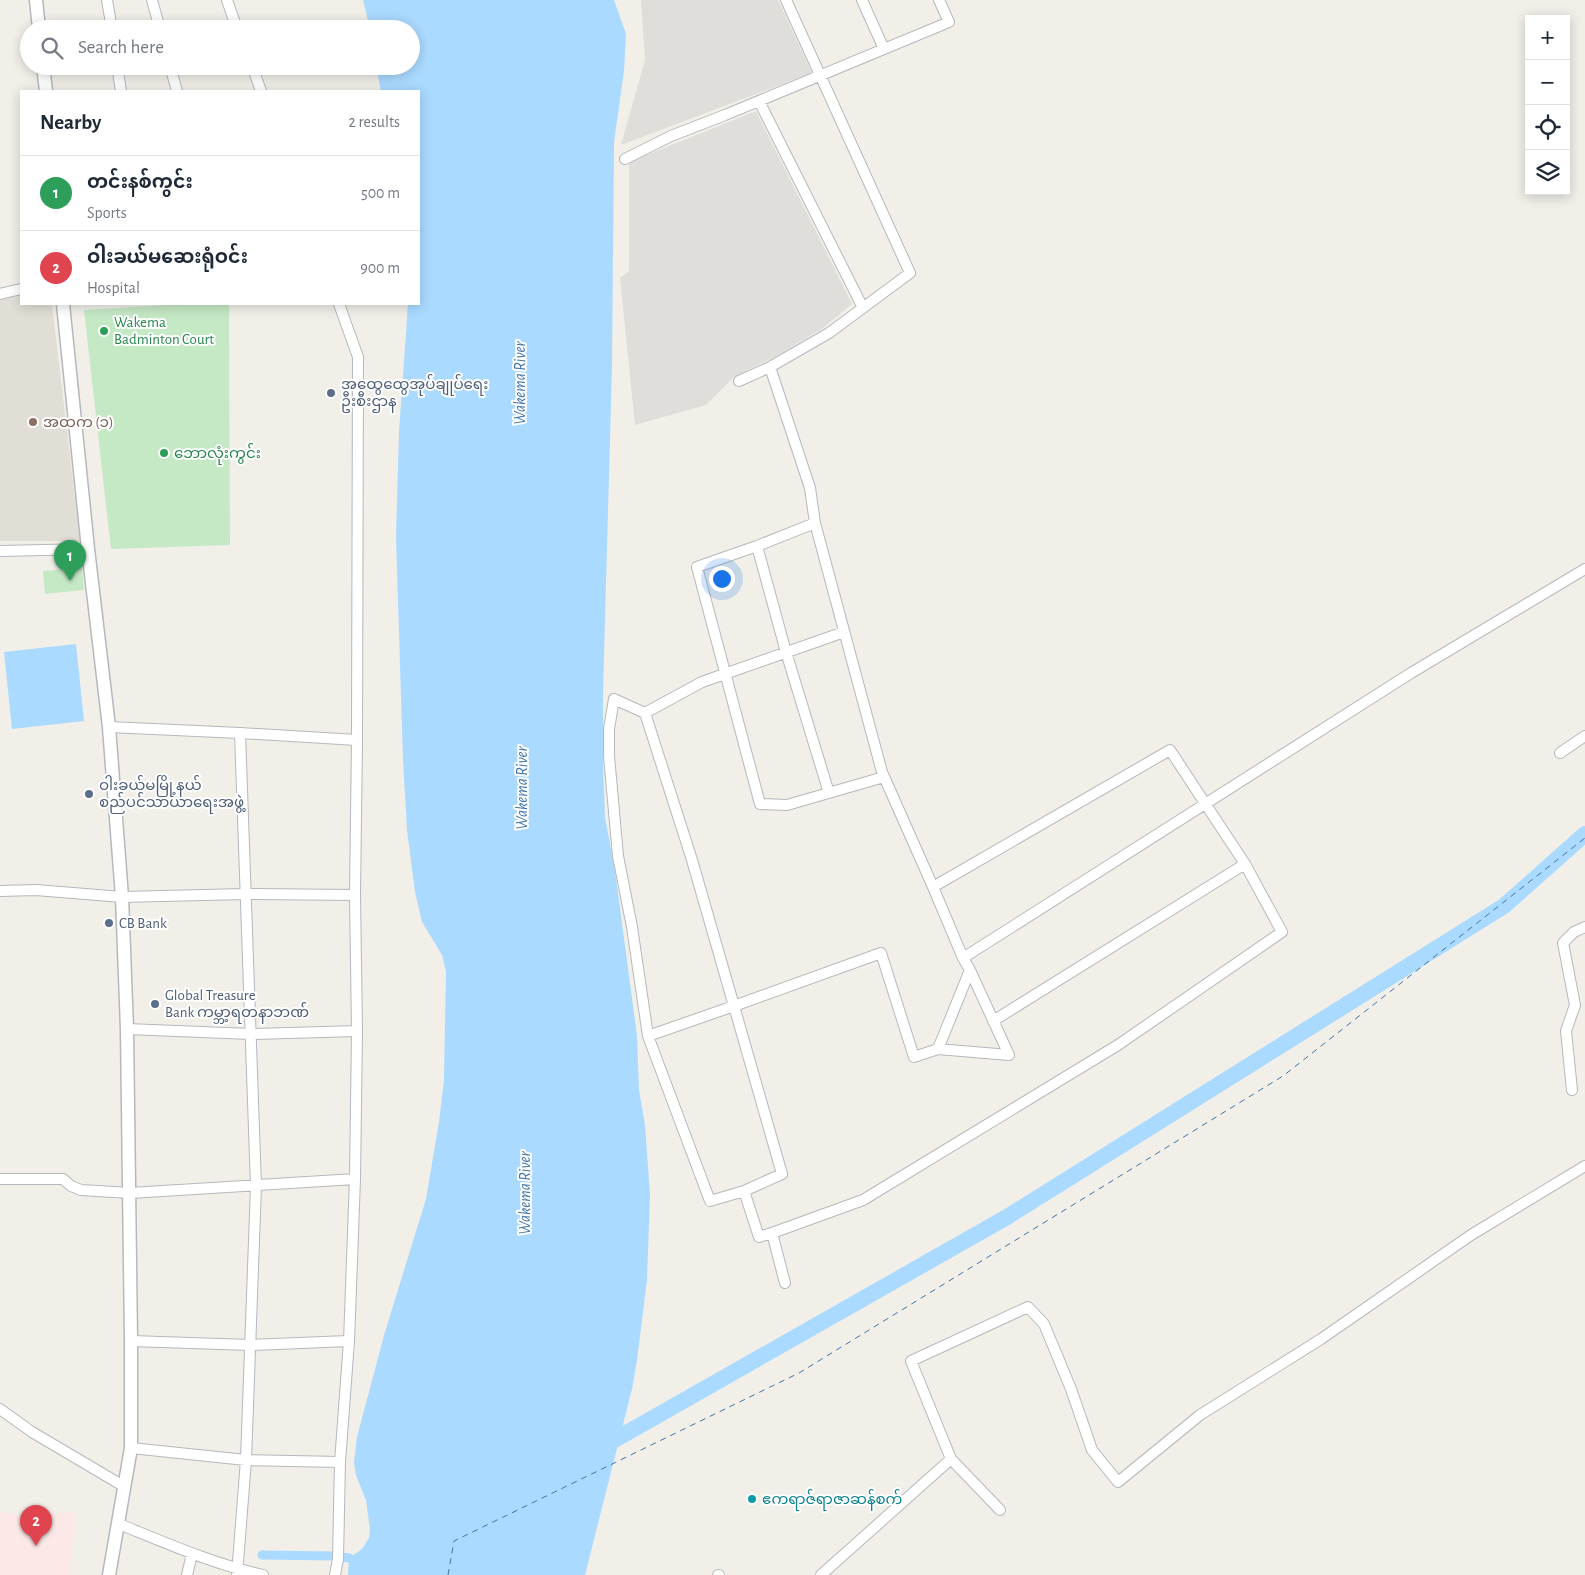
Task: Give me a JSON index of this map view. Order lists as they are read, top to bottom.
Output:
{
  "water": ["Wakema River"],
  "places": [
    "Wakema Badminton Court",
    "အထွေထွေအုပ်ချုပ်ရေး ဦးစီးဌာန",
    "အထက (၁)",
    "ဘောလုံးကွင်း",
    "ဝါးခယ်မမြို့နယ် စည်ပင်သာယာရေးအဖွဲ့",
    "CB Bank",
    "Global Treasure Bank ကမ္ဘာ့ရတနာဘဏ်",
    "ဧကရာဇ်ရာဇာဆန်စက်"
  ],
  "page": {
    "map_buttons": ["+", "−"],
    "search": "Search here",
    "heading": ["Nearby", "2 results"],
    "list": [
      {
        "mark": "1",
        "name": "တင်းနစ်ကွင်း",
        "note": "Sports",
        "value": "500 m"
      },
      {
        "mark": "2",
        "name": "ဝါးခယ်မဆေးရုံဝင်း",
        "note": "Hospital",
        "value": "900 m"
      }
    ],
    "pins": ["1", "2"]
  }
}
